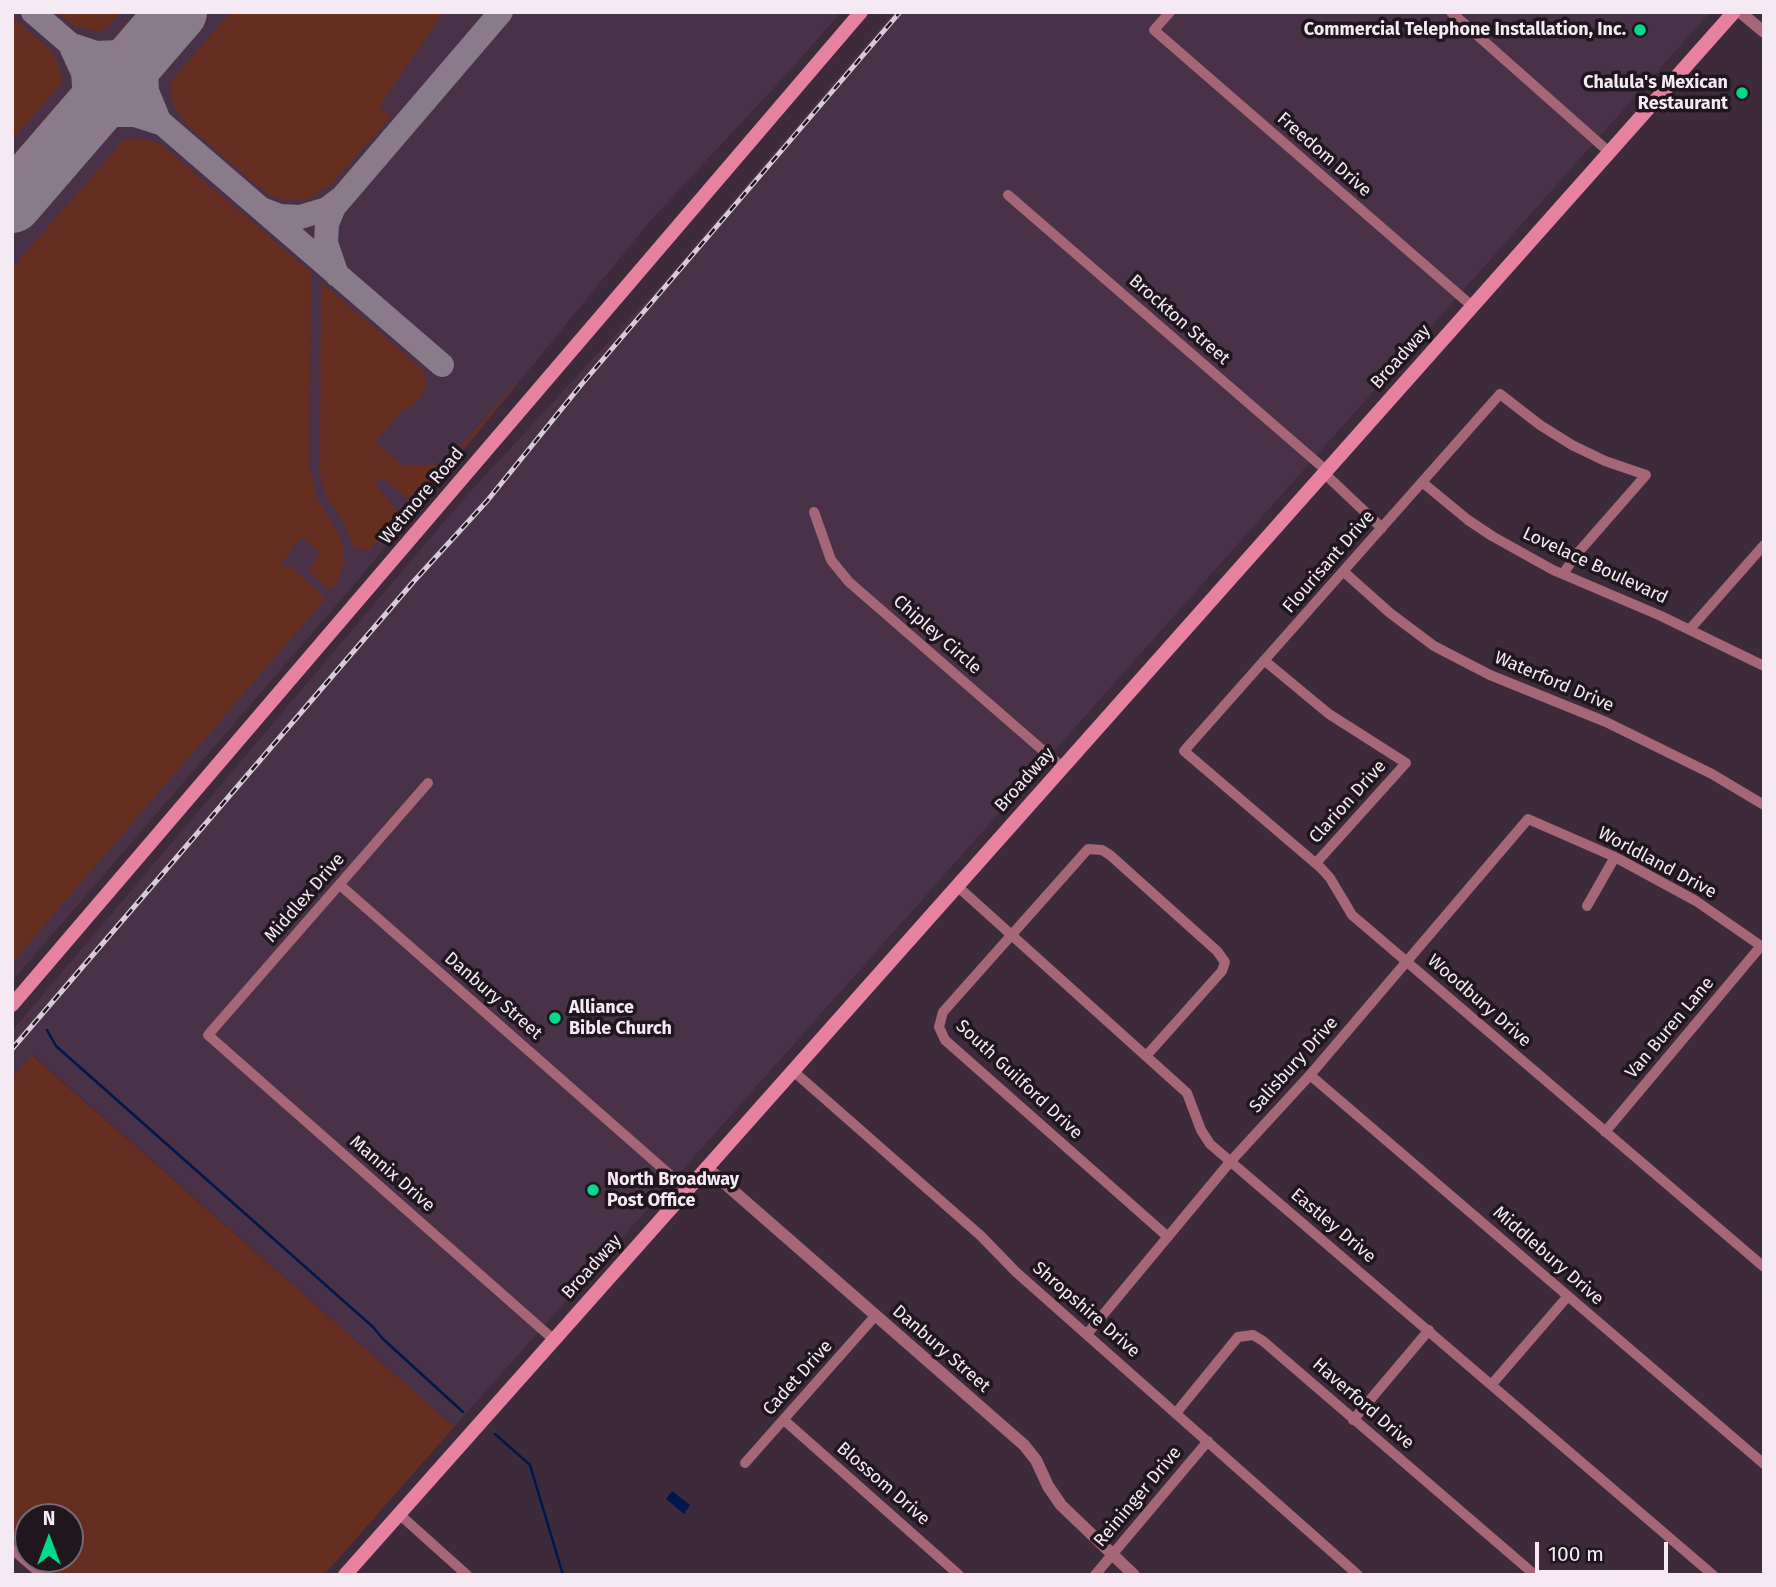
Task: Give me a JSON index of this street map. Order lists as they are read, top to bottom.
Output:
{
  "streets": {
    "main road": ["Broadway", "Wetmore Road"],
    "street": [
      "Freedom Drive",
      "Brockton Street",
      "Flourisant Drive",
      "Lovelace Boulevard",
      "Chipley Circle",
      "Waterford Drive",
      "Clarion Drive",
      "Worldland Drive",
      "Middlex Drive",
      "Danbury Street",
      "Woodbury Drive",
      "Van Buren Lane",
      "Salisbury Drive",
      "South Guilford Drive",
      "Mannix Drive",
      "Eastley Drive",
      "Middlebury Drive",
      "Shropshire Drive",
      "Cadet Drive",
      "Haverford Drive",
      "Blossom Drive",
      "Reininger Drive"
    ]
  },
  "crossings": [
    ["Freedom Drive", "Broadway"],
    ["Brockton Street", "Broadway"],
    ["Brockton Street", "Flourisant Drive"],
    ["Broadway", "Chipley Circle"],
    ["Broadway", "Danbury Street"],
    ["Broadway", "Mannix Drive"],
    ["Broadway", "Eastley Drive"],
    ["Broadway", "Shropshire Drive"],
    ["Flourisant Drive", "Lovelace Boulevard"],
    ["Flourisant Drive", "Waterford Drive"],
    ["Flourisant Drive", "Clarion Drive"],
    ["Flourisant Drive", "Woodbury Drive"],
    ["Clarion Drive", "Woodbury Drive"],
    ["Worldland Drive", "Van Buren Lane"],
    ["Worldland Drive", "Salisbury Drive"],
    ["Middlex Drive", "Danbury Street"],
    ["Middlex Drive", "Mannix Drive"],
    ["Danbury Street", "Cadet Drive"],
    ["Danbury Street", "Reininger Drive"],
    ["Woodbury Drive", "Van Buren Lane"],
    ["Woodbury Drive", "Salisbury Drive"],
    ["Salisbury Drive", "South Guilford Drive"],
    ["Salisbury Drive", "Eastley Drive"],
    ["Salisbury Drive", "Middlebury Drive"],
    ["Salisbury Drive", "Shropshire Drive"],
    ["South Guilford Drive", "Eastley Drive"],
    ["Shropshire Drive", "Haverford Drive"],
    ["Shropshire Drive", "Reininger Drive"],
    ["Cadet Drive", "Blossom Drive"]
  ],
  "places": [
    "Commercial Telephone Installation, Inc.",
    "Chalula's Mexican Restaurant",
    "Alliance Bible Church",
    "North Broadway Post Office"
  ],
  "scale_bar": "100 m",
  "north": "top"
}
